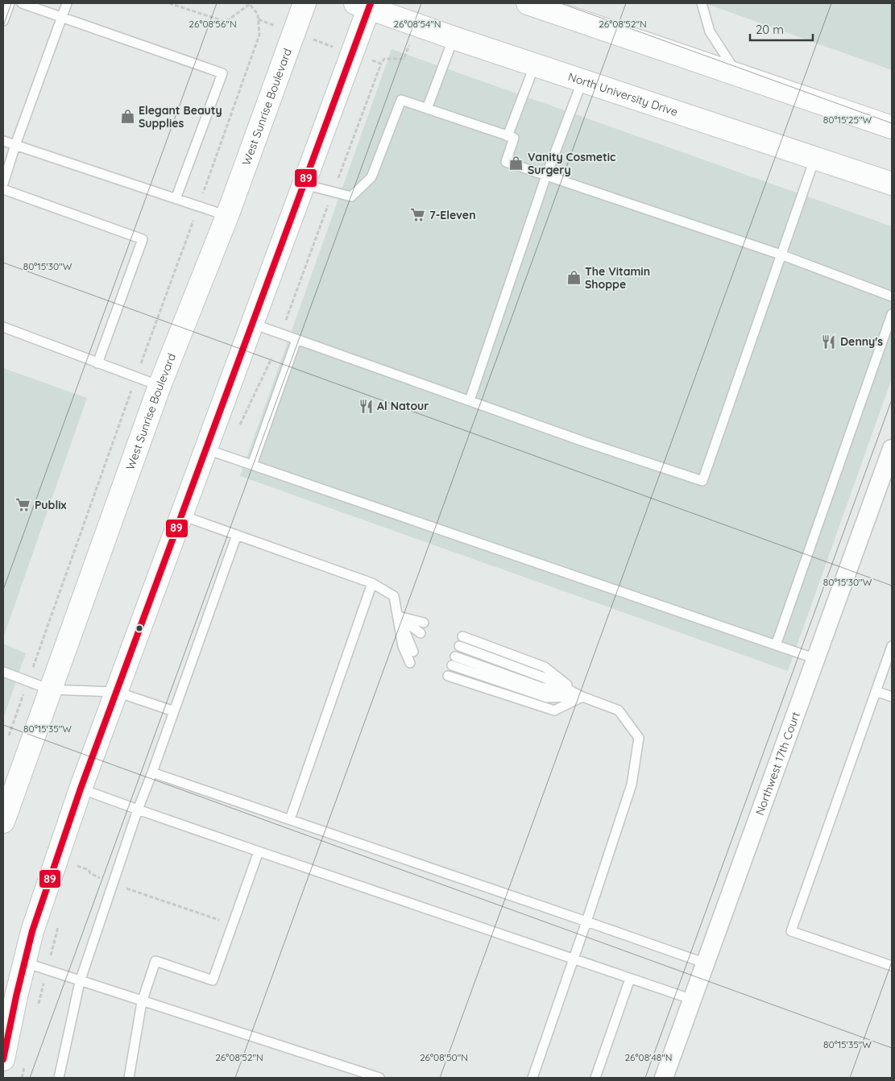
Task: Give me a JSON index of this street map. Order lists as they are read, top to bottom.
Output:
{
  "streets": {
    "main road": ["North University Drive", "West Sunrise Boulevard"],
    "street": ["Northwest 17th Court"]
  },
  "places": {
    "shop": ["Elegant Beauty Supplies", "Vanity Cosmetic Surgery", "The Vitamin Shoppe"],
    "supermarket": ["7-Eleven", "Publix"],
    "restaurant": ["Denny's", "Al Natour"]
  },
  "lines": ["transit line 89"],
  "scale_bar": "20 m",
  "coordinates": [
    "26°08'56\"N",
    "26°08'54\"N",
    "26°08'52\"N",
    "80°15'25\"W",
    "80°15'30\"W",
    "80°15'35\"W",
    "26°08'50\"N",
    "26°08'48\"N"
  ]
}
